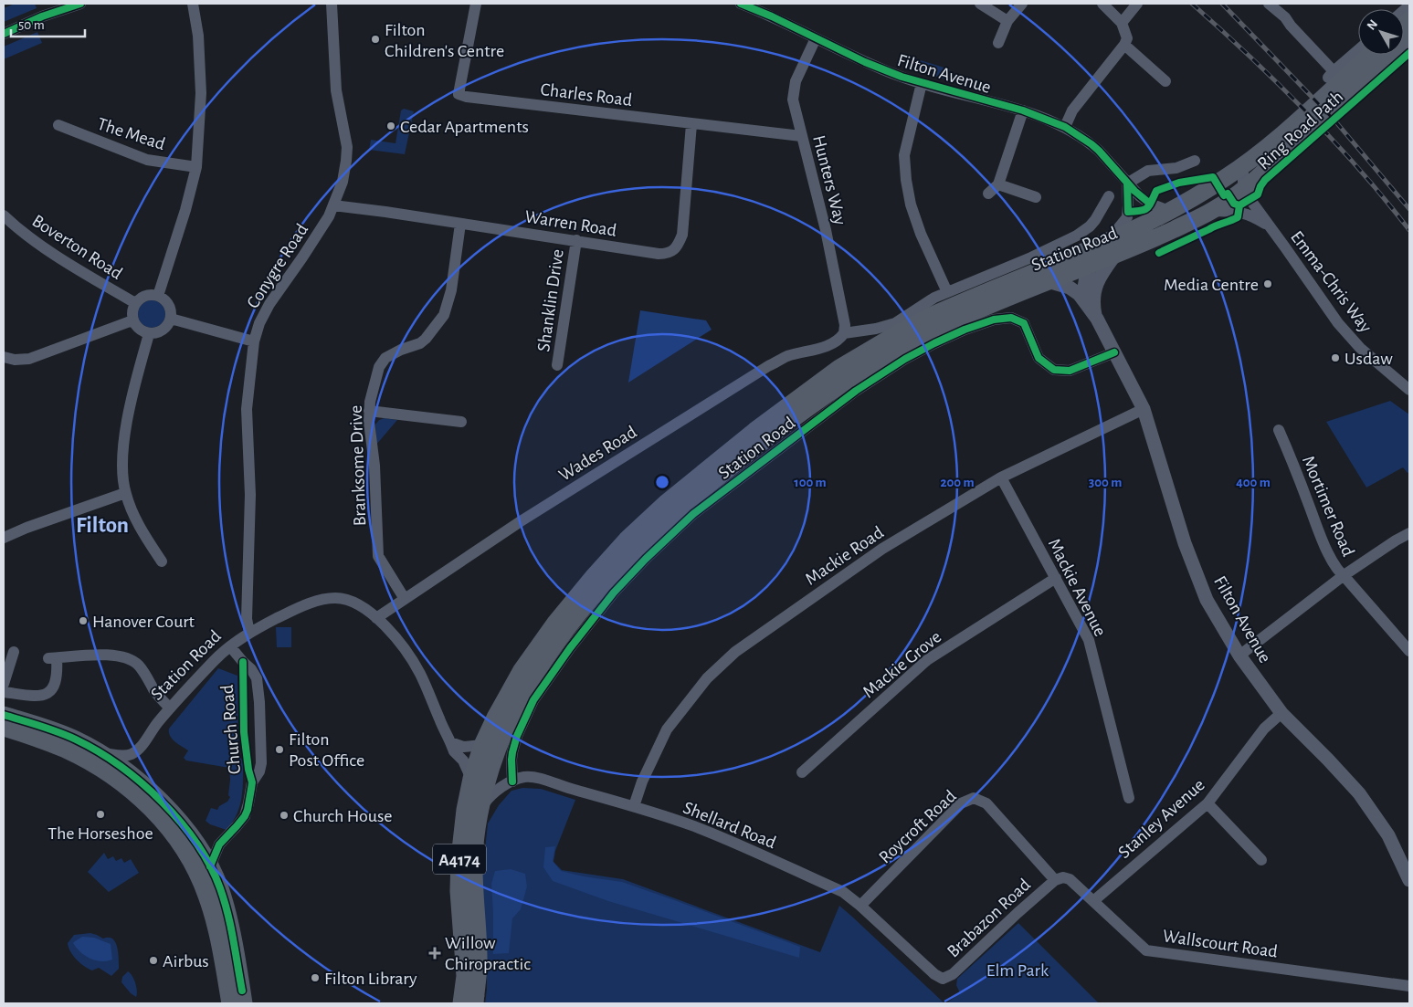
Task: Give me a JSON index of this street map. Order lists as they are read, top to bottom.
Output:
{
  "streets": {
    "main road": ["Station Road", "A4174"],
    "street": [
      "Filton Avenue",
      "Charles Road",
      "The Mead",
      "Hunters Way",
      "Warren Road",
      "Boverton Road",
      "Conygre Road",
      "Emma-Chris Way",
      "Shanklin Drive",
      "Wades Road",
      "Branksome Drive",
      "Mortimer Road",
      "Mackie Road",
      "Mackie Avenue",
      "Mackie Grove",
      "Church Road",
      "Stanley Avenue",
      "Shellard Road",
      "Roycroft Road",
      "Brabazon Road",
      "Wallscourt Road"
    ],
    "cycle path": ["Ring Road Path"]
  },
  "crossings": [
    ["Filton Avenue", "Hunters Way"],
    ["Filton Avenue", "Station Road"],
    ["Filton Avenue", "Mackie Road"],
    ["Filton Avenue", "Stanley Avenue"],
    ["Charles Road", "Hunters Way"],
    ["Charles Road", "Warren Road"],
    ["Hunters Way", "Station Road"],
    ["Hunters Way", "Wades Road"],
    ["Warren Road", "Conygre Road"],
    ["Warren Road", "Shanklin Drive"],
    ["Warren Road", "Branksome Drive"],
    ["Station Road", "Conygre Road"],
    ["Station Road", "Emma-Chris Way"],
    ["Station Road", "Wades Road"],
    ["Station Road", "Church Road"],
    ["Station Road", "Shellard Road"],
    ["Station Road", "A4174"],
    ["Wades Road", "Branksome Drive"],
    ["Mackie Road", "Mackie Avenue"],
    ["Mackie Road", "Shellard Road"],
    ["Mackie Avenue", "Mackie Grove"],
    ["Stanley Avenue", "Wallscourt Road"],
    ["Shellard Road", "Roycroft Road"],
    ["Shellard Road", "A4174"],
    ["Shellard Road", "Brabazon Road"],
    ["Roycroft Road", "Brabazon Road"],
    ["Roycroft Road", "Wallscourt Road"],
    ["Brabazon Road", "Wallscourt Road"]
  ],
  "districts": ["Filton"],
  "parks": ["Elm Park"],
  "places": {
    "other": [
      "Filton Children's Centre",
      "Cedar Apartments",
      "Media Centre",
      "Usdaw",
      "Hanover Court",
      "Filton Post Office",
      "The Horseshoe",
      "Church House",
      "Airbus",
      "Filton Library"
    ],
    "health": ["Willow Chiropractic"]
  },
  "scale_bar": "50 m",
  "north": "top left",
  "rings": [
    "100 m",
    "200 m",
    "300 m",
    "400 m"
  ]
}
